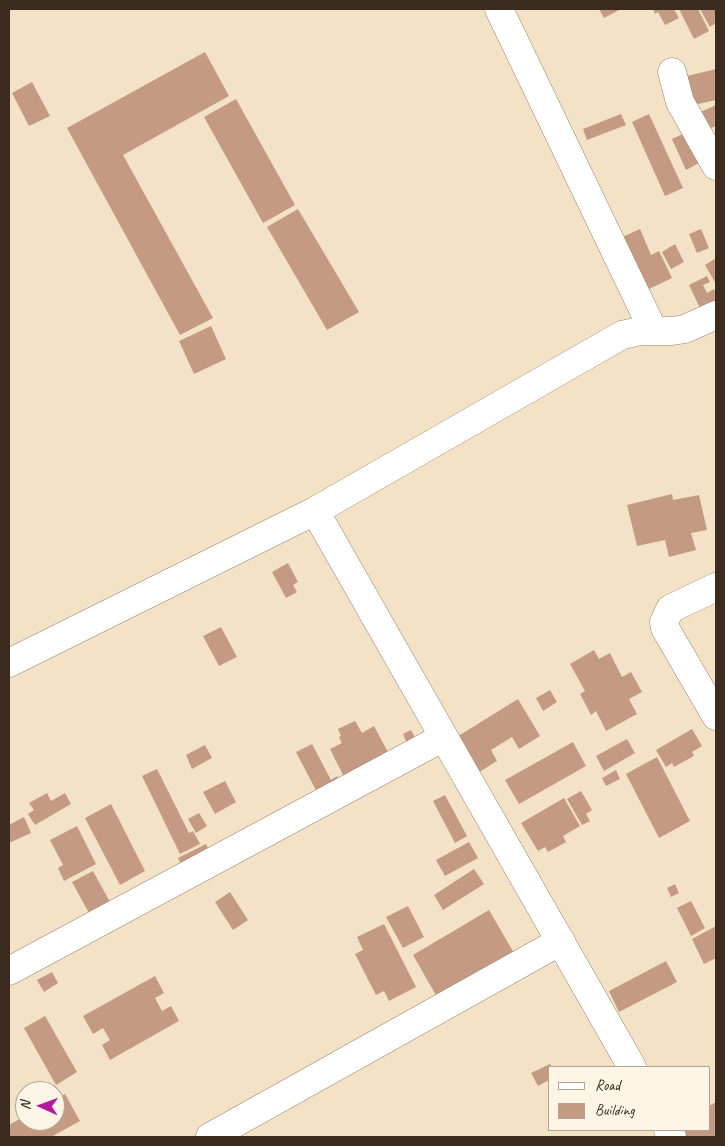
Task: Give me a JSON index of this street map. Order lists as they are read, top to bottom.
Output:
{
  "legend": ["Road", "Building"],
  "north": "left"
}
